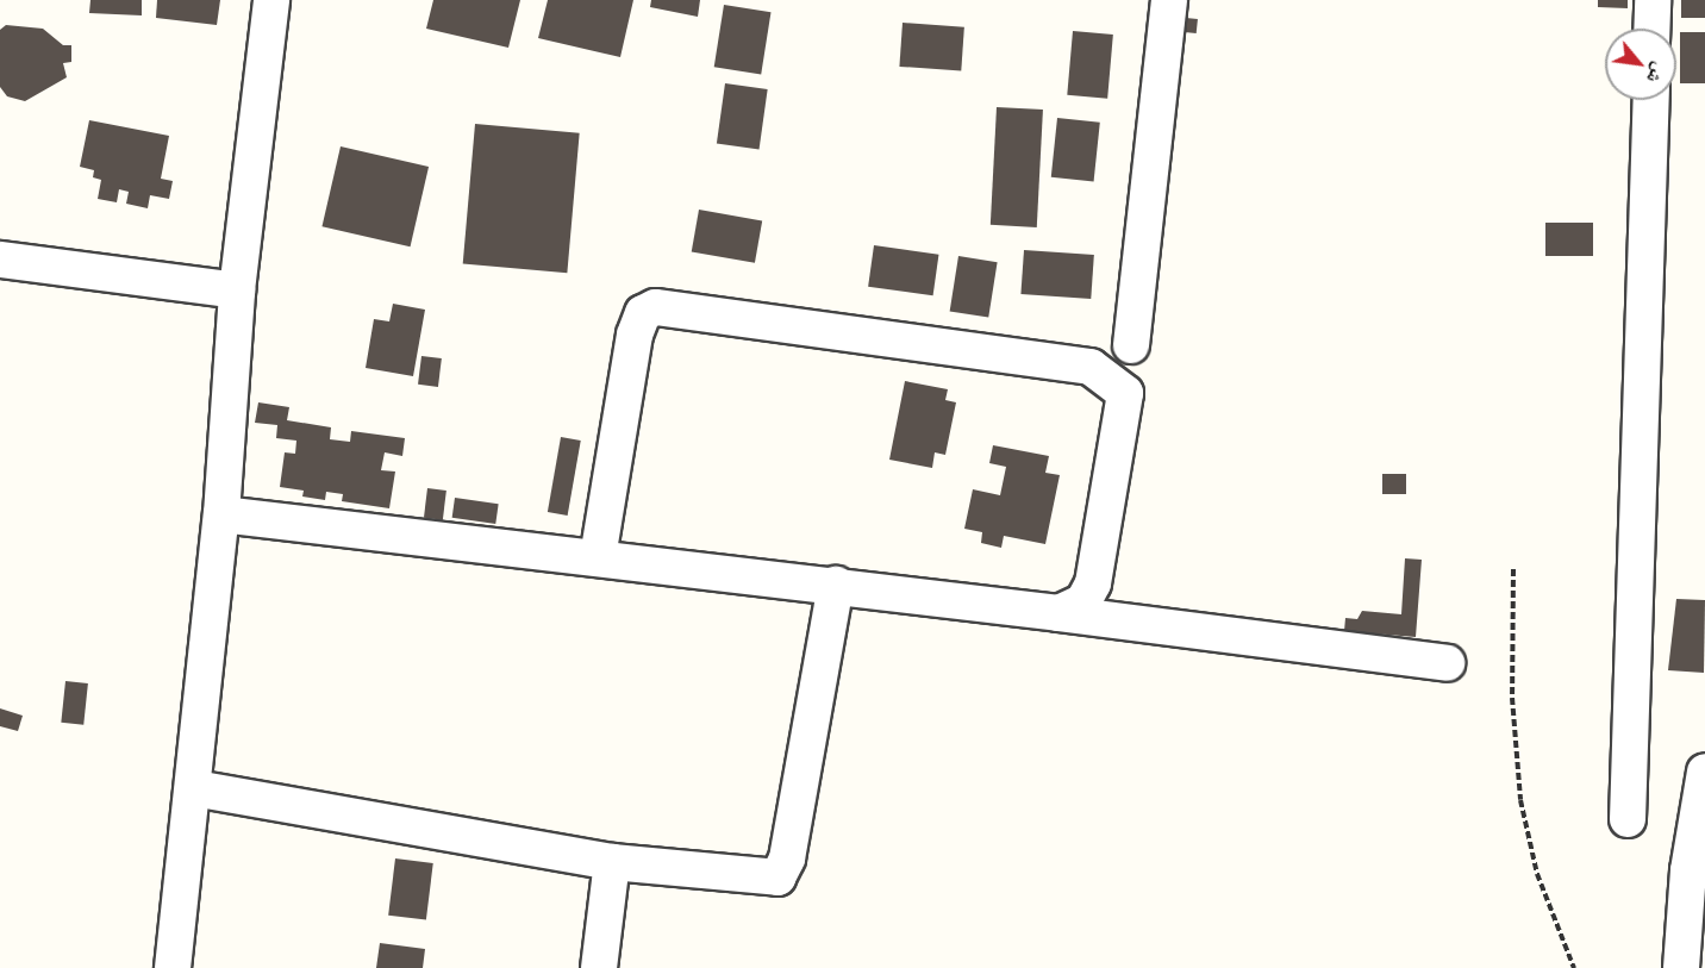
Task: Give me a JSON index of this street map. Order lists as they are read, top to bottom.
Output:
{
  "north": "bottom right"
}
